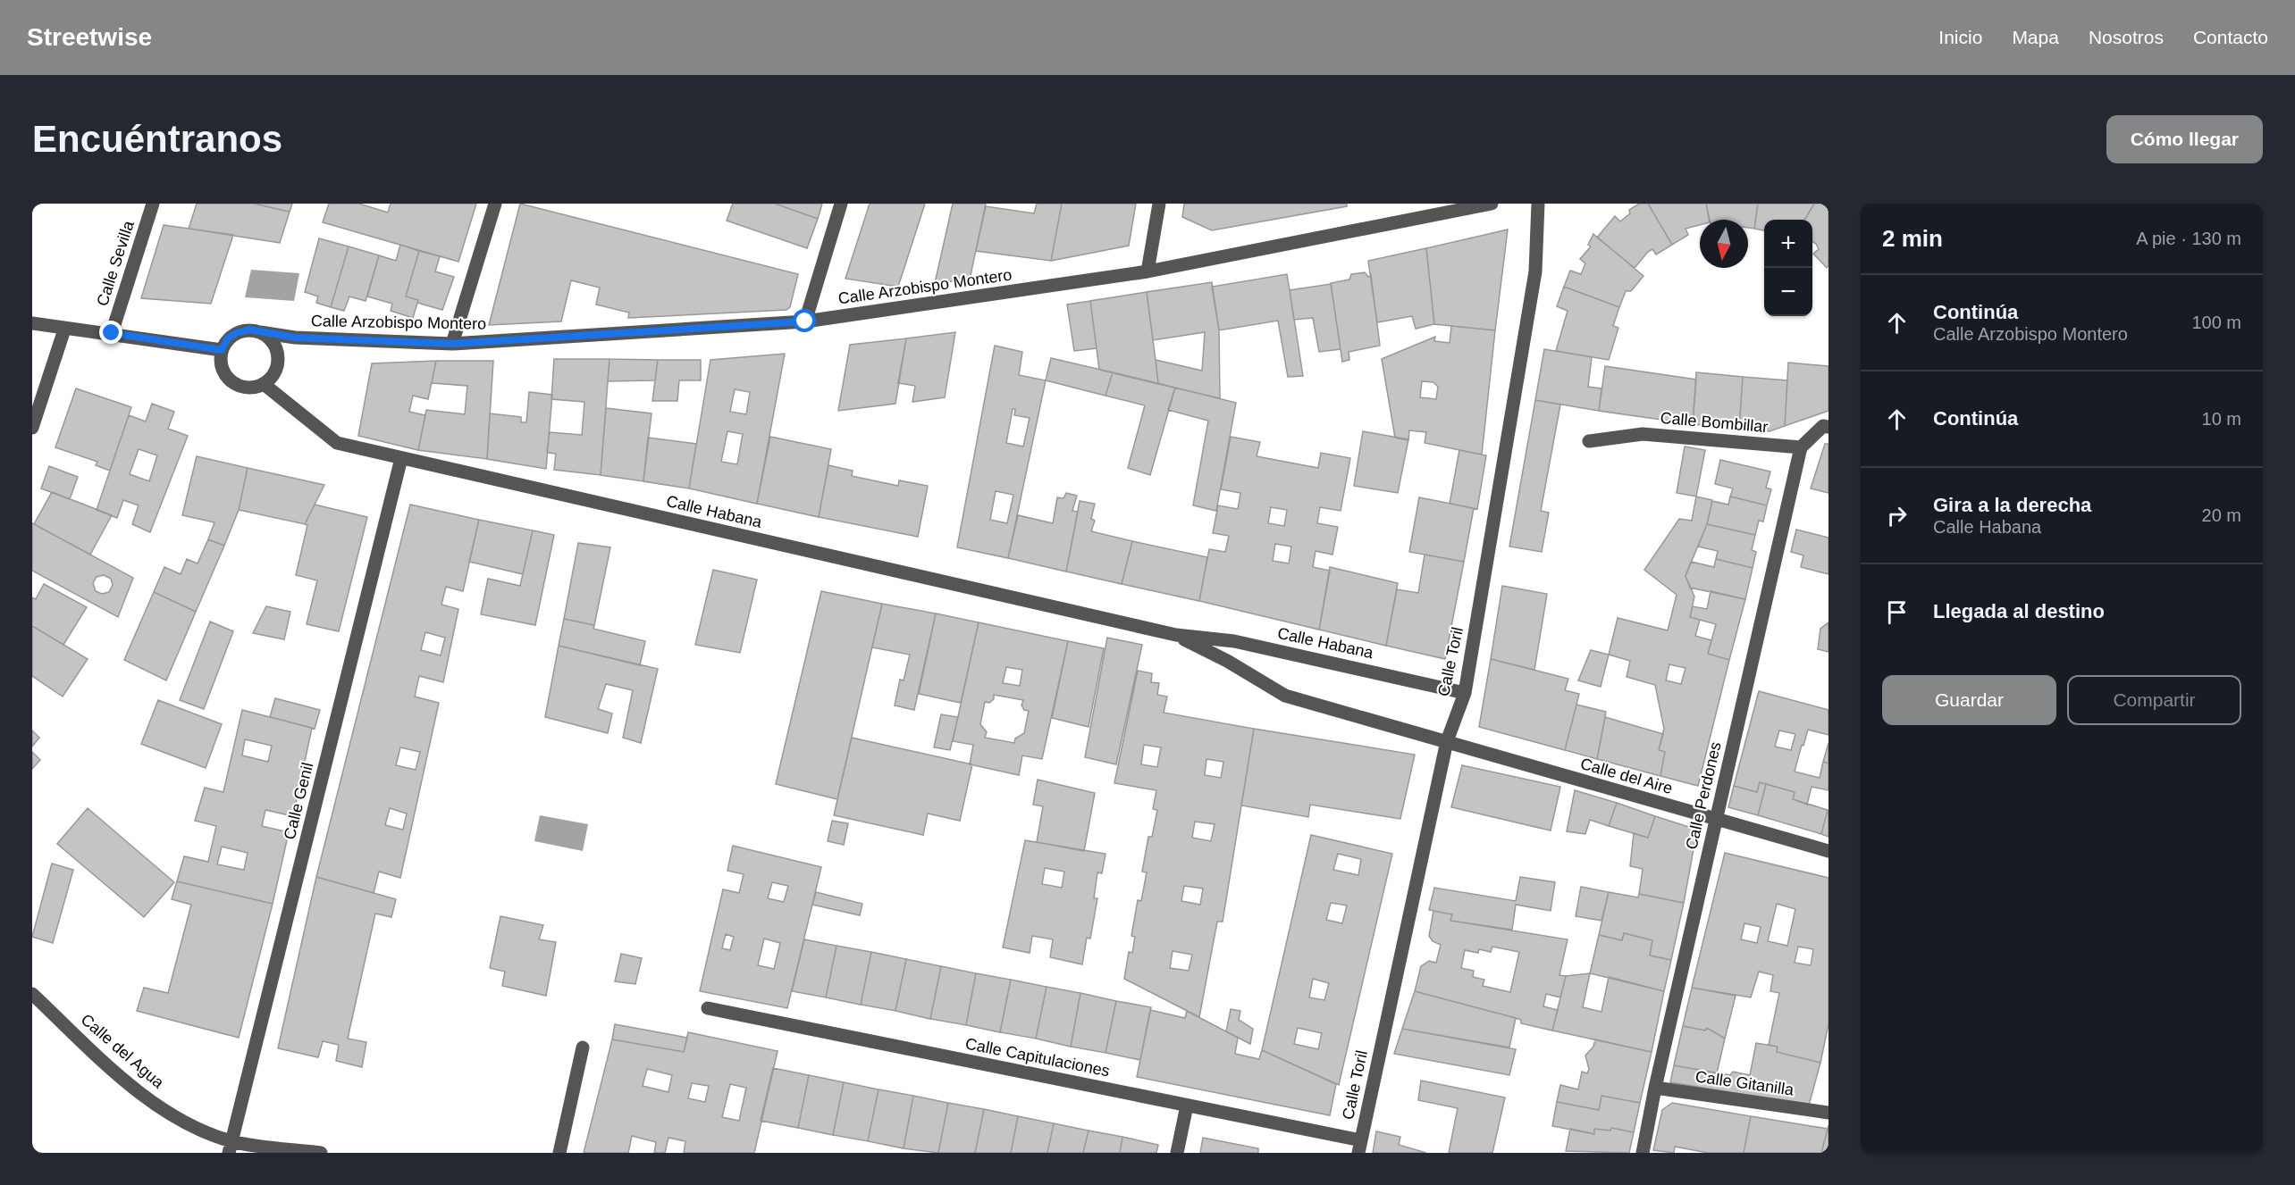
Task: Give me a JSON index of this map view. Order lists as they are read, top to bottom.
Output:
{
  "streets": {
    "street": [
      "Calle Sevilla",
      "Calle Arzobispo Montero",
      "Calle Bombillar",
      "Calle Habana",
      "Calle Toril",
      "Calle del Aire",
      "Calle Perdones",
      "Calle Genil",
      "Calle del Agua",
      "Calle Capitulaciones",
      "Calle Gitanilla"
    ]
  },
  "crossings": [
    ["Calle Arzobispo Montero", "Calle Habana"],
    ["Calle Bombillar", "Calle Perdones"],
    ["Calle Habana", "Calle Toril"],
    ["Calle Habana", "Calle del Aire"],
    ["Calle Habana", "Calle Genil"],
    ["Calle Toril", "Calle del Aire"],
    ["Calle Toril", "Calle Capitulaciones"],
    ["Calle del Aire", "Calle Perdones"],
    ["Calle Perdones", "Calle Gitanilla"],
    ["Calle Genil", "Calle del Agua"]
  ],
  "north": "bottom",
  "page": {
    "header": "Streetwise",
    "nav": [
      "Inicio",
      "Mapa",
      "Nosotros",
      "Contacto"
    ],
    "buttons": [
      "Cómo llegar",
      ["Guardar", "Compartir"]
    ],
    "title": "Encuéntranos",
    "heading": ["2 min", "A pie · 130 m"],
    "map_buttons": ["+", "−"],
    "list": [
      ["Continúa", "Calle Arzobispo Montero", "100 m"],
      ["Continúa", "10 m"],
      ["Gira a la derecha", "Calle Habana", "20 m"],
      "Llegada al destino"
    ]
  }
}
